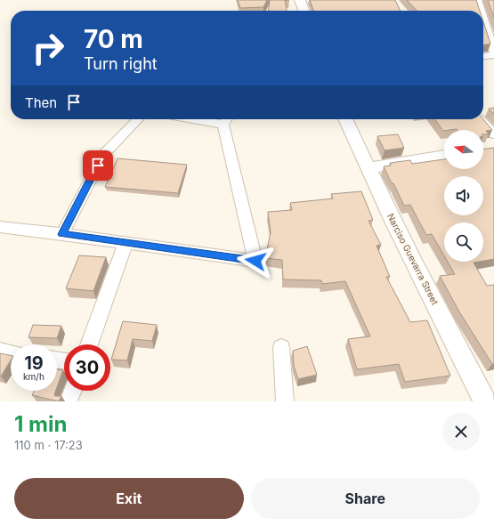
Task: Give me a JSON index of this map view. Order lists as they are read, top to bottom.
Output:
{
  "streets": {
    "street": ["Narciso Guevarra Street"]
  },
  "north": "left",
  "page": {
    "turn": ["70 m", "Turn right"],
    "then": "Then",
    "speed": "19 km/h",
    "limit": "30",
    "heading": ["1 min", "110 m · 17:23"],
    "buttons": ["Exit", "Share"]
  }
}
